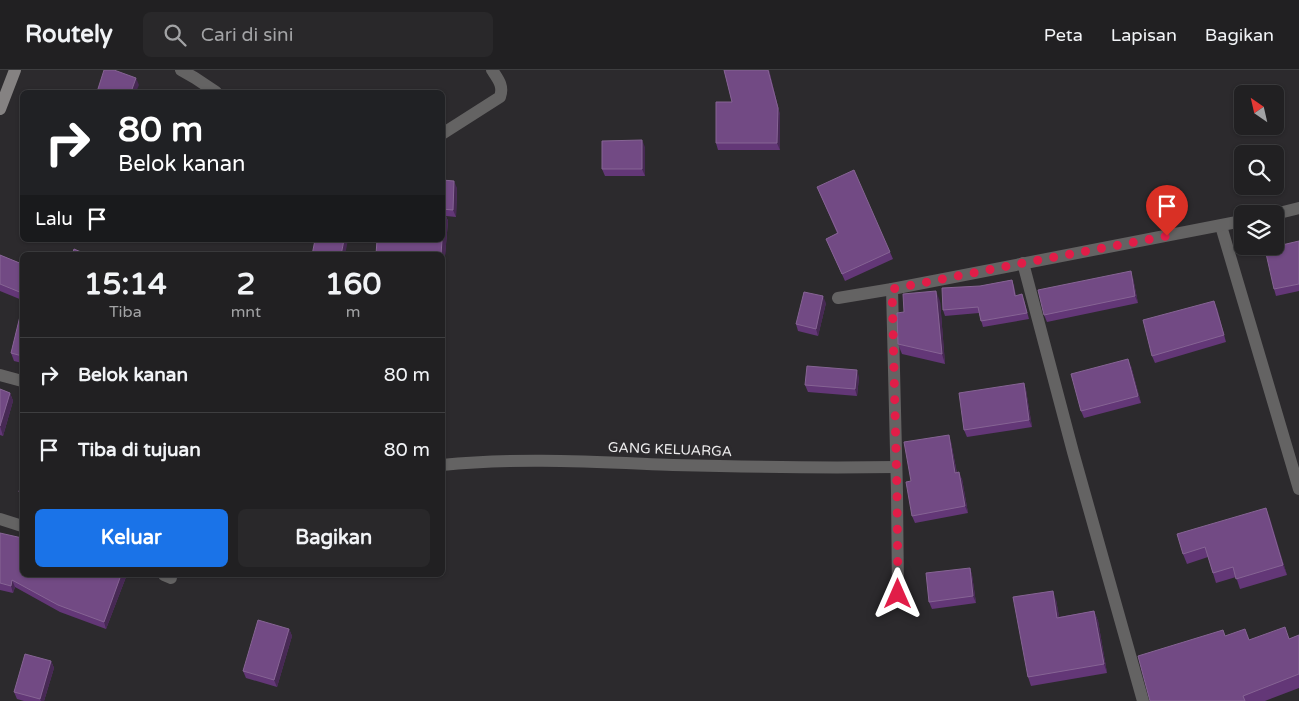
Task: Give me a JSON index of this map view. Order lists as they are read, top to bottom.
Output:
{
  "streets": {
    "street": ["GANG KELUARGA"]
  },
  "north": "top left",
  "page": {
    "header": "Routely",
    "search": "Cari di sini",
    "nav": ["Peta", "Lapisan", "Bagikan"],
    "turn": ["80 m", "Belok kanan"],
    "then": "Lalu",
    "eta": [
      "15:14",
      "Tiba",
      "2",
      "mnt",
      "160",
      "m"
    ],
    "list": [
      {
        "name": "Belok kanan",
        "value": "80 m"
      },
      {
        "name": "Tiba di tujuan",
        "value": "80 m"
      }
    ],
    "buttons": ["Keluar", "Bagikan"]
  }
}
